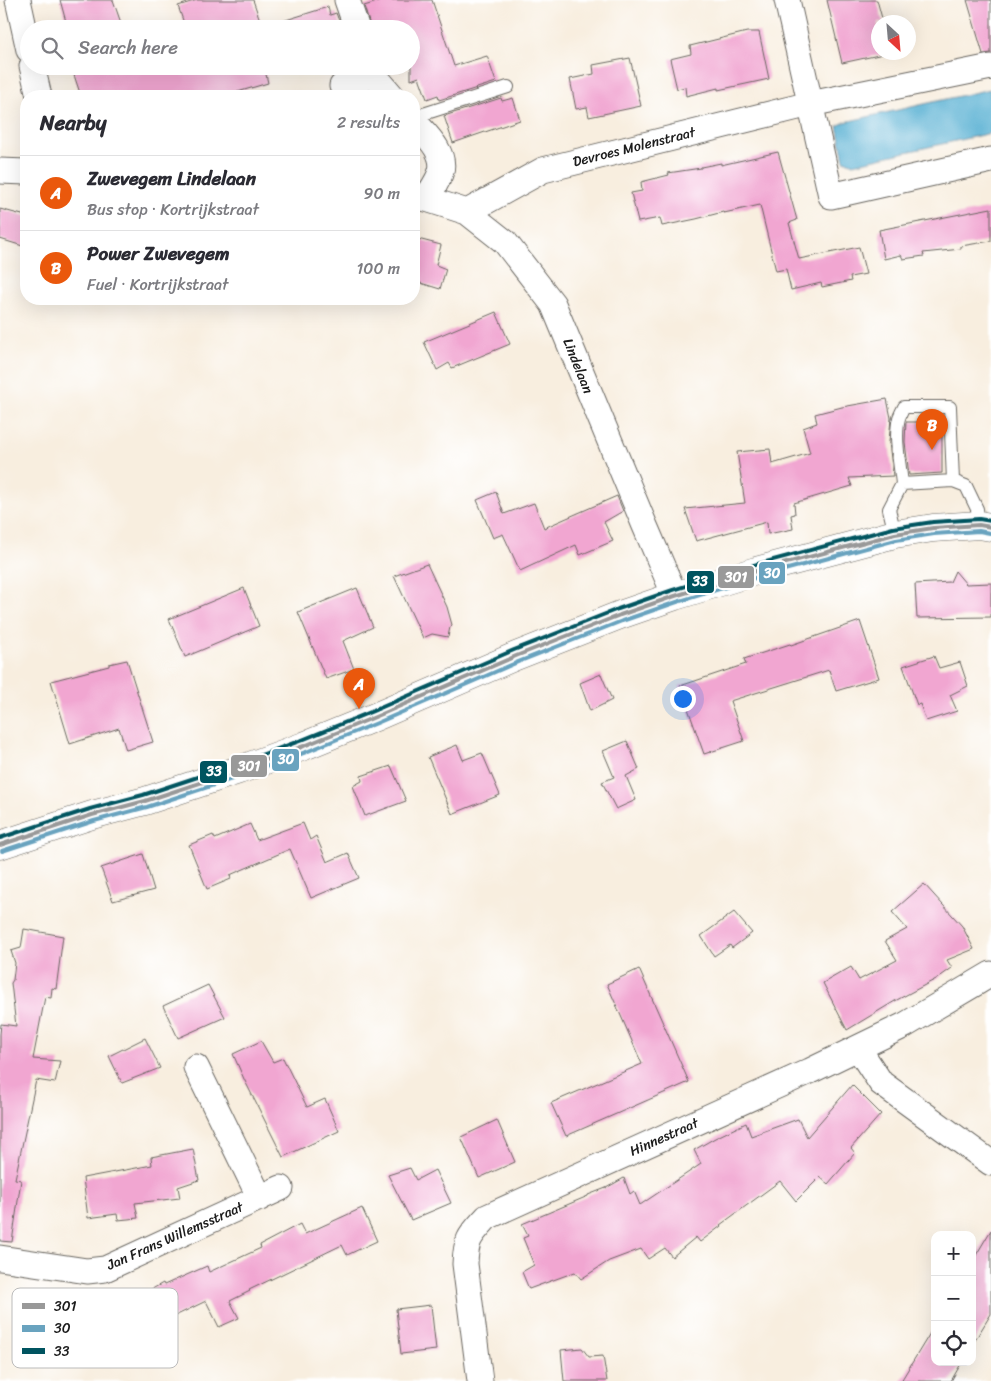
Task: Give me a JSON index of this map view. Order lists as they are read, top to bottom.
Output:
{
  "streets": {
    "street": [
      "Devroes Molenstraat",
      "Lindelaan",
      "Hinnestraat",
      "Jan Frans Willemsstraat"
    ]
  },
  "crossings": [
    ["Devroes Molenstraat", "Lindelaan"]
  ],
  "lines": ["transit line 33", "transit line 301", "transit line 30"],
  "legend": ["301", "30", "33"],
  "north": "bottom right",
  "page": {
    "search": "Search here",
    "heading": ["Nearby", "2 results"],
    "list": [
      {
        "mark": "A",
        "name": "Zwevegem Lindelaan",
        "note": "Bus stop · Kortrijkstraat",
        "value": "90 m"
      },
      {
        "mark": "B",
        "name": "Power Zwevegem",
        "note": "Fuel · Kortrijkstraat",
        "value": "100 m"
      }
    ],
    "pins": ["B", "A"],
    "map_buttons": ["+", "−"]
  }
}
